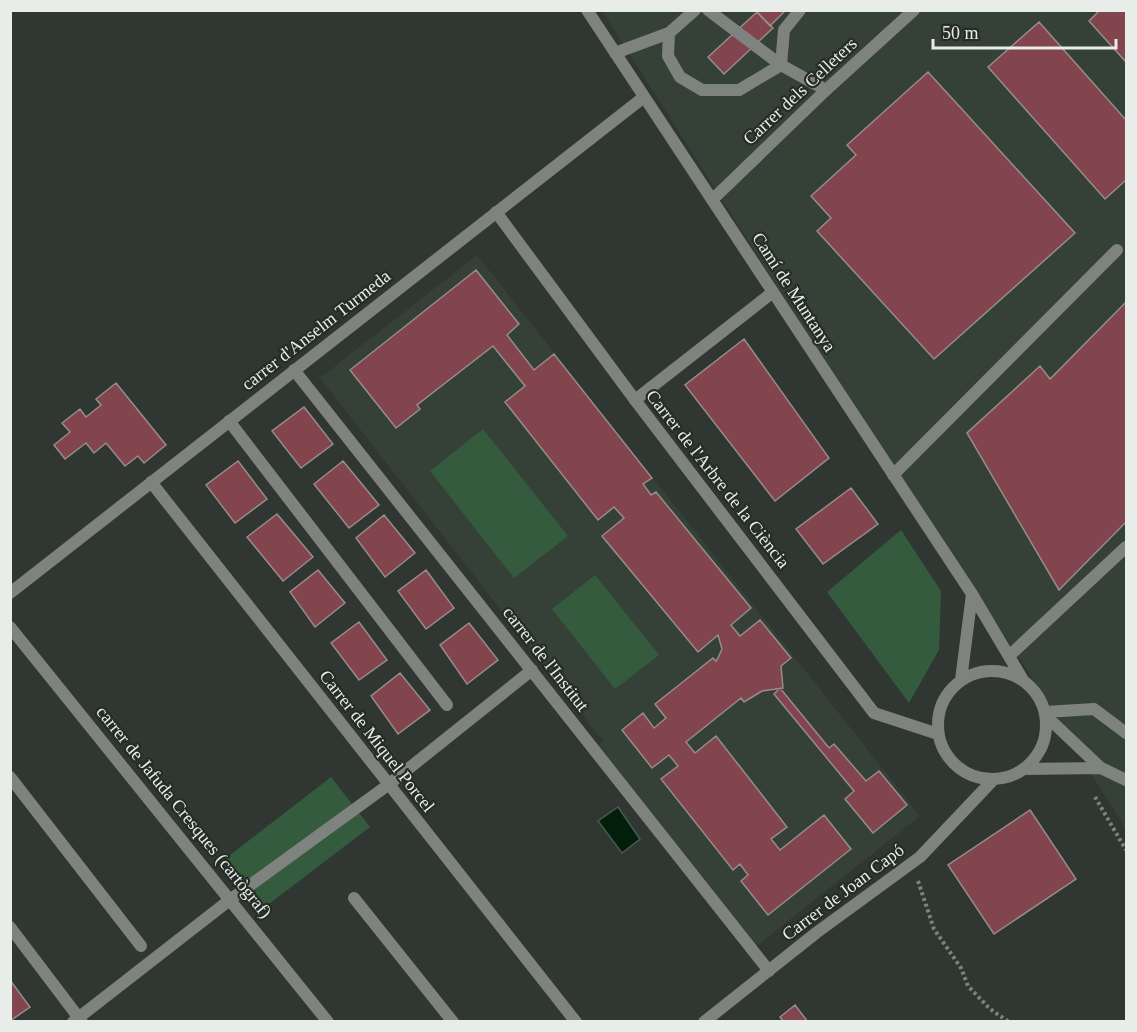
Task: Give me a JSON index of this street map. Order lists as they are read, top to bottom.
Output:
{
  "streets": {
    "street": [
      "Carrer dels Celleters",
      "Camí de Muntanya",
      "carrer d'Anselm Turmeda",
      "Carrer de l'Arbre de la Ciència",
      "carrer de l'Institut",
      "Carrer de Miquel Porcel",
      "carrer de Jafuda Cresques (cartògraf)",
      "Carrer de Joan Capó"
    ]
  },
  "crossings": [
    ["Carrer dels Celleters", "Camí de Muntanya"],
    ["Camí de Muntanya", "carrer d'Anselm Turmeda"],
    ["Camí de Muntanya", "Carrer de l'Arbre de la Ciència"],
    ["Camí de Muntanya", "Carrer de Joan Capó"],
    ["carrer d'Anselm Turmeda", "Carrer de l'Arbre de la Ciència"],
    ["carrer d'Anselm Turmeda", "carrer de l'Institut"],
    ["carrer d'Anselm Turmeda", "Carrer de Miquel Porcel"],
    ["Carrer de l'Arbre de la Ciència", "Carrer de Joan Capó"],
    ["carrer de l'Institut", "Carrer de Joan Capó"]
  ],
  "scale_bar": "50 m"
}
